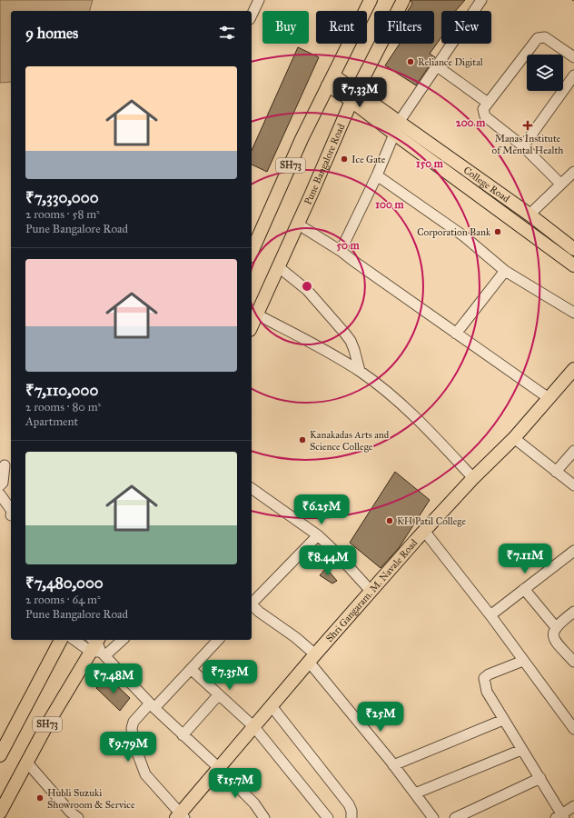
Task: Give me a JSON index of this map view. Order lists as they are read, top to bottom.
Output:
{
  "streets": {
    "main road": [
      "Pune Bangalore Road",
      "SH73",
      "College Road",
      "Shri Gangaram. M. Navale Road"
    ]
  },
  "crossings": [
    ["Pune Bangalore Road", "College Road"]
  ],
  "places": {
    "other": [
      "Reliance Digital",
      "Ice Gate",
      "Corporation Bank",
      "Kanakadas Arts and Science College",
      "KH Patil College",
      "Hubli Suzuki Showroom & Service"
    ],
    "health": ["Manas Institute of Mental Health"]
  },
  "page": {
    "chip": [
      "Buy",
      "Rent",
      "Filters",
      "New"
    ],
    "heading": "9 homes",
    "list": [
      {
        "name": "₹7,330,000",
        "note": "2 rooms · 58 m² · Pune Bangalore Road"
      },
      {
        "name": "₹7,110,000",
        "note": "2 rooms · 80 m² · Apartment"
      },
      {
        "name": "₹7,480,000",
        "note": "2 rooms · 64 m² · Pune Bangalore Road"
      }
    ],
    "price": [
      "₹7.33M",
      "₹6.25M",
      "₹7.11M",
      "₹8.44M",
      "₹7.35M",
      "₹7.48M",
      "₹25M",
      "₹9.79M",
      "₹15.7M"
    ]
  },
  "rings": [
    "200 m",
    "150 m",
    "100 m",
    "50 m"
  ]
}
